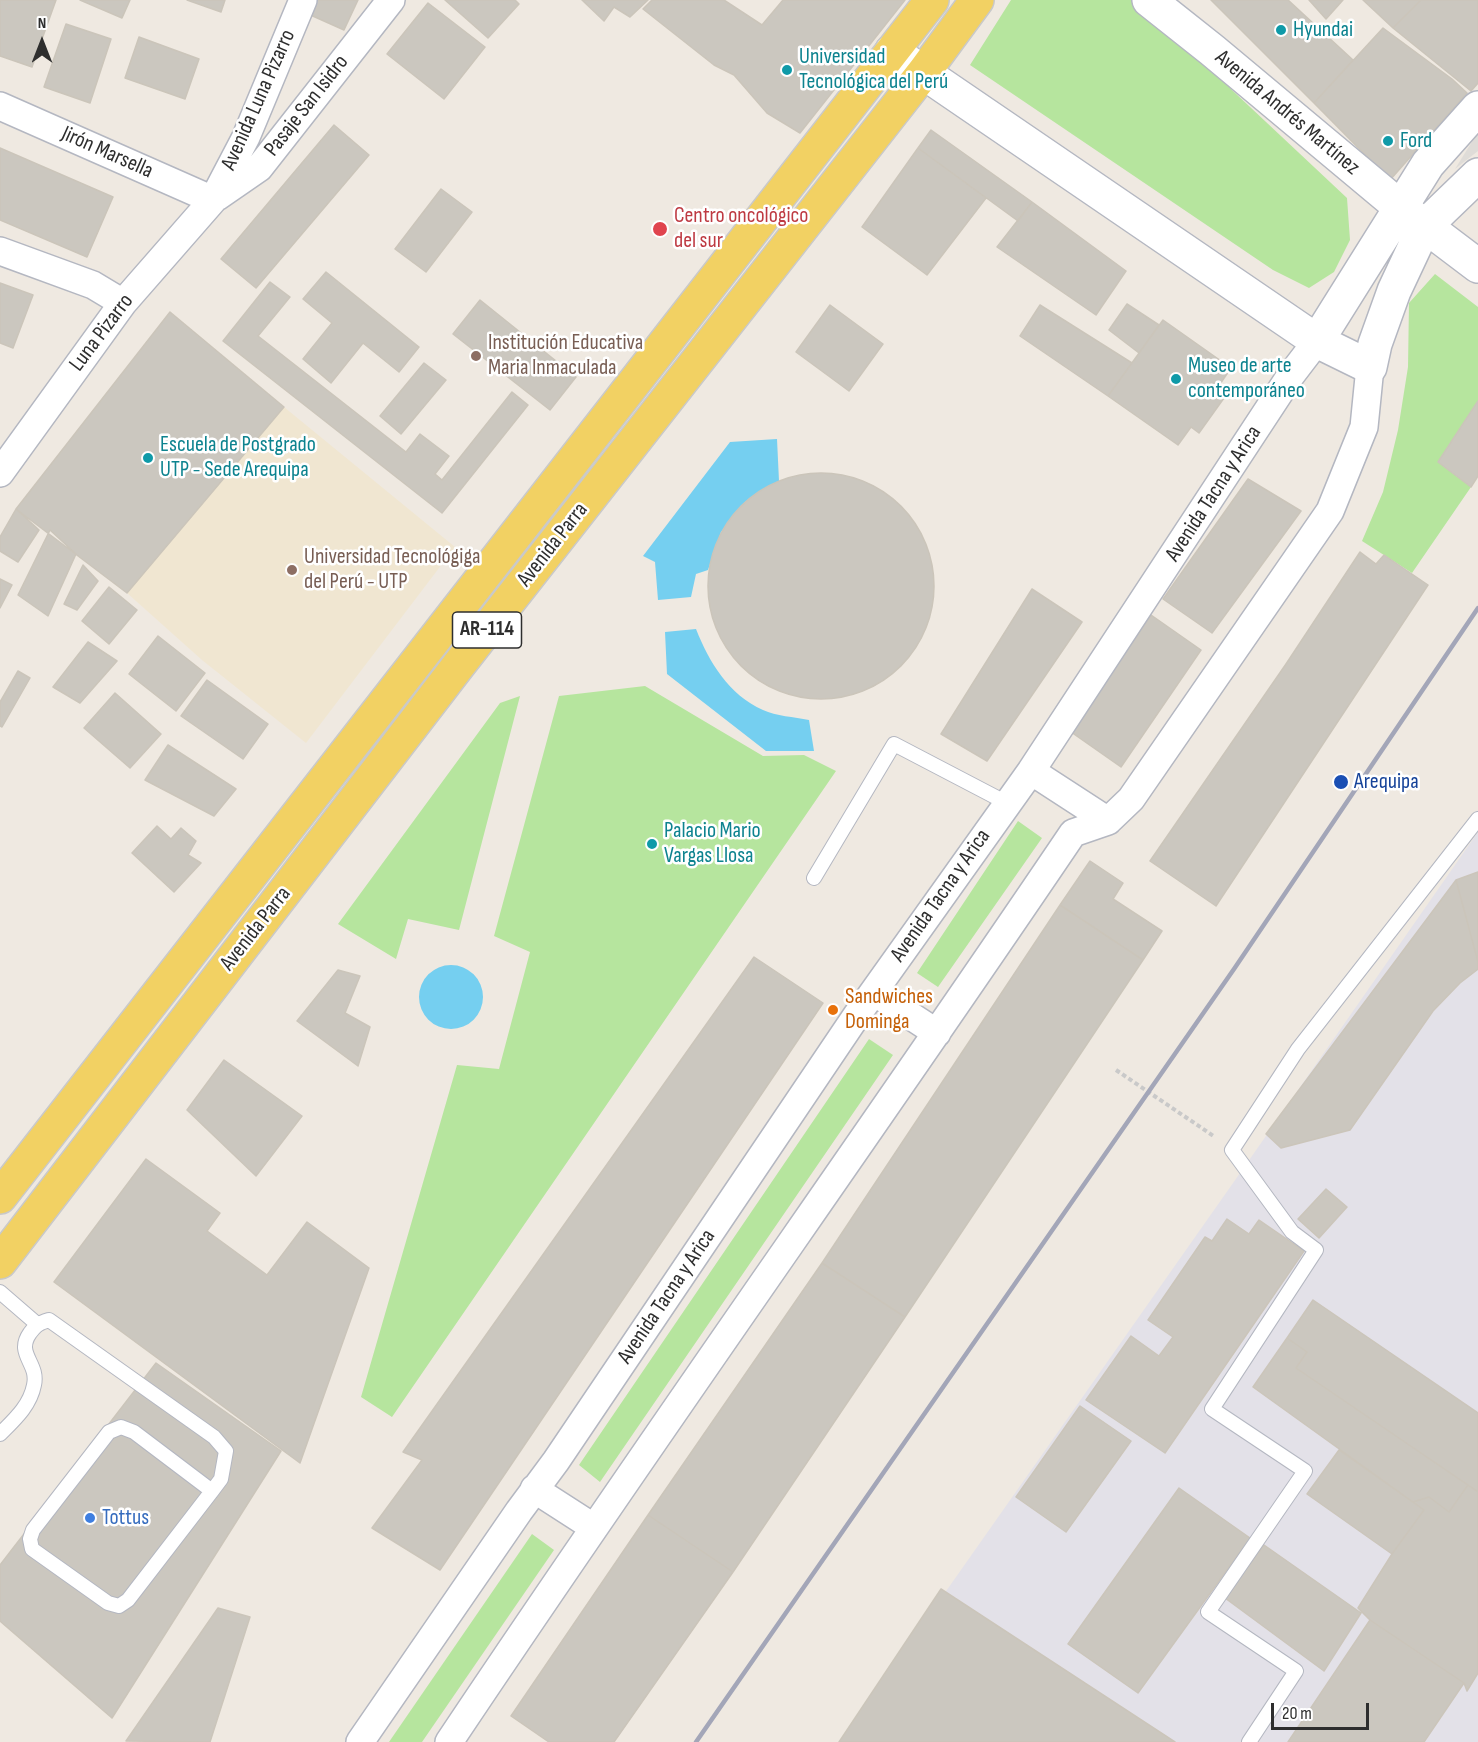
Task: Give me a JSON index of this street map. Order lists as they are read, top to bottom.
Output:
{
  "streets": {
    "main road": ["Avenida Parra", "AR-114"],
    "street": [
      "Avenida Luna Pizarro",
      "Pasaje San Isidro",
      "Avenida Andrés Martínez",
      "Jirón Marsella",
      "Luna Pizarro",
      "Avenida Tacna y Arica"
    ]
  },
  "crossings": [
    ["Avenida Luna Pizarro", "Pasaje San Isidro"],
    ["Avenida Luna Pizarro", "Jirón Marsella"],
    ["Avenida Luna Pizarro", "Luna Pizarro"],
    ["Pasaje San Isidro", "Jirón Marsella"],
    ["Pasaje San Isidro", "Luna Pizarro"],
    ["Avenida Andrés Martínez", "Avenida Tacna y Arica"],
    ["Jirón Marsella", "Luna Pizarro"]
  ],
  "places": [
    "Hyundai",
    "Universidad Tecnológica del Perú",
    "Ford",
    "Centro oncológico del sur",
    "Institución Educativa Maria Inmaculada",
    "Museo de arte contemporáneo",
    "Escuela de Postgrado UTP - Sede Arequipa",
    "Universidad Tecnológiga del Perú - UTP",
    "Arequipa",
    "Palacio Mario Vargas Llosa",
    "Sandwiches Dominga",
    "Tottus"
  ],
  "scale_bar": "20 m",
  "north": "top"
}
